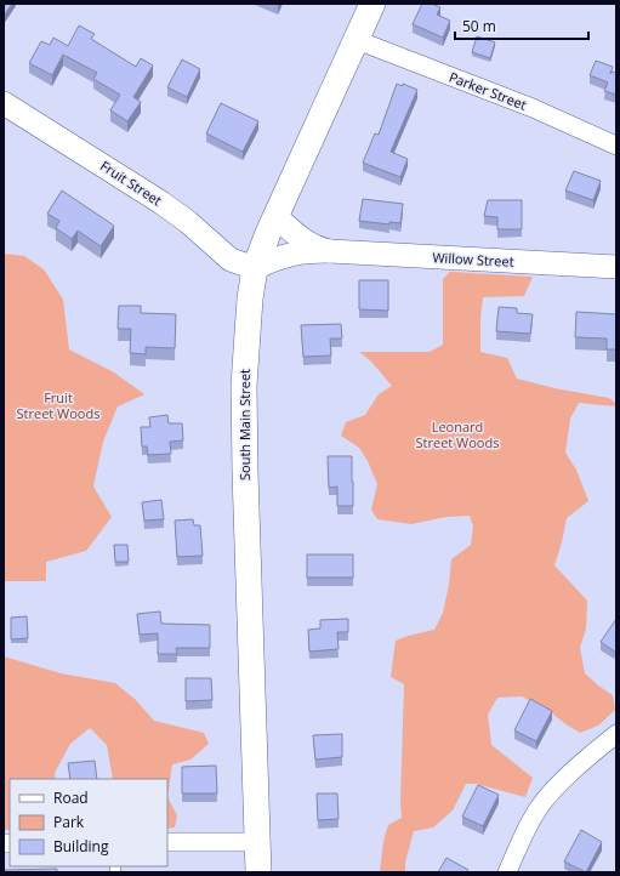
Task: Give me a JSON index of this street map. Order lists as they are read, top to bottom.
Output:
{
  "streets": {
    "main road": ["South Main Street"],
    "street": ["Parker Street", "Fruit Street", "Willow Street"]
  },
  "crossings": [
    ["Parker Street", "South Main Street"],
    ["Fruit Street", "South Main Street"]
  ],
  "parks": ["Fruit Street Woods", "Leonard Street Woods"],
  "legend": ["Road", "Park", "Building"],
  "scale_bar": "50 m"
}
